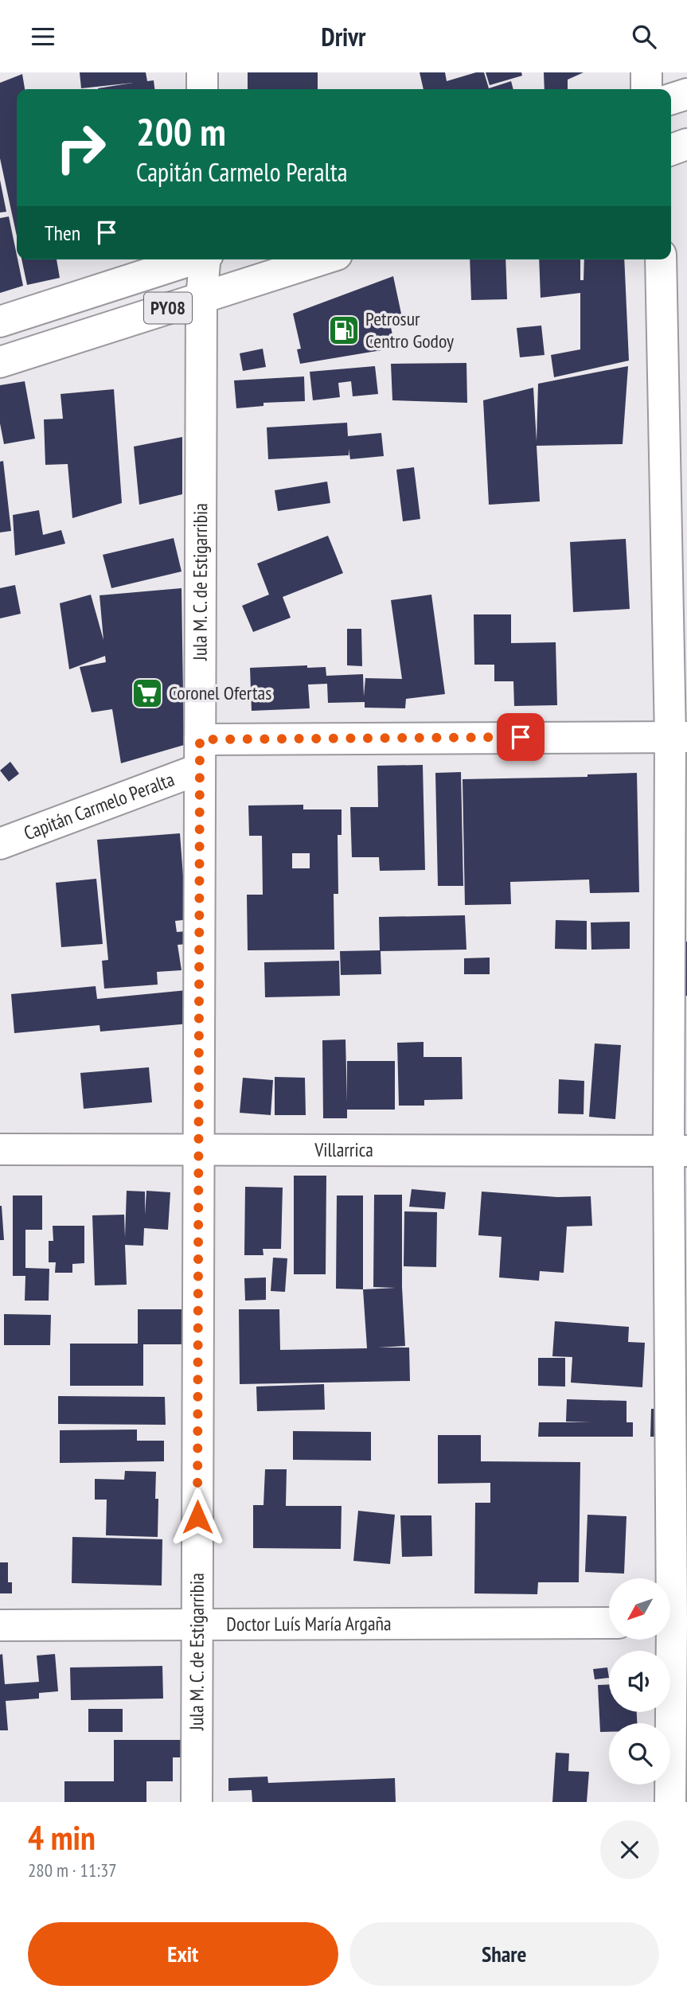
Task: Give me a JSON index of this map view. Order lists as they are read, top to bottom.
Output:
{
  "streets": {
    "main road": [
      "PY08",
      "Jula M. C. de Estigarribia",
      "Capitán Carmelo Peralta",
      "Villarrica",
      "Doctor Luís María Argaña"
    ]
  },
  "crossings": [
    ["PY08", "Jula M. C. de Estigarribia"],
    ["Jula M. C. de Estigarribia", "Capitán Carmelo Peralta"],
    ["Jula M. C. de Estigarribia", "Villarrica"],
    ["Jula M. C. de Estigarribia", "Doctor Luís María Argaña"]
  ],
  "places": {
    "fuel station": ["Petrosur Centro Godoy"],
    "supermarket": ["Coronel Ofertas"]
  },
  "north": "bottom left",
  "page": {
    "header": "Drivr",
    "turn": ["200 m", "Capitán Carmelo Peralta"],
    "then": "Then",
    "heading": ["4 min", "280 m · 11:37"],
    "buttons": ["Exit", "Share"]
  }
}
